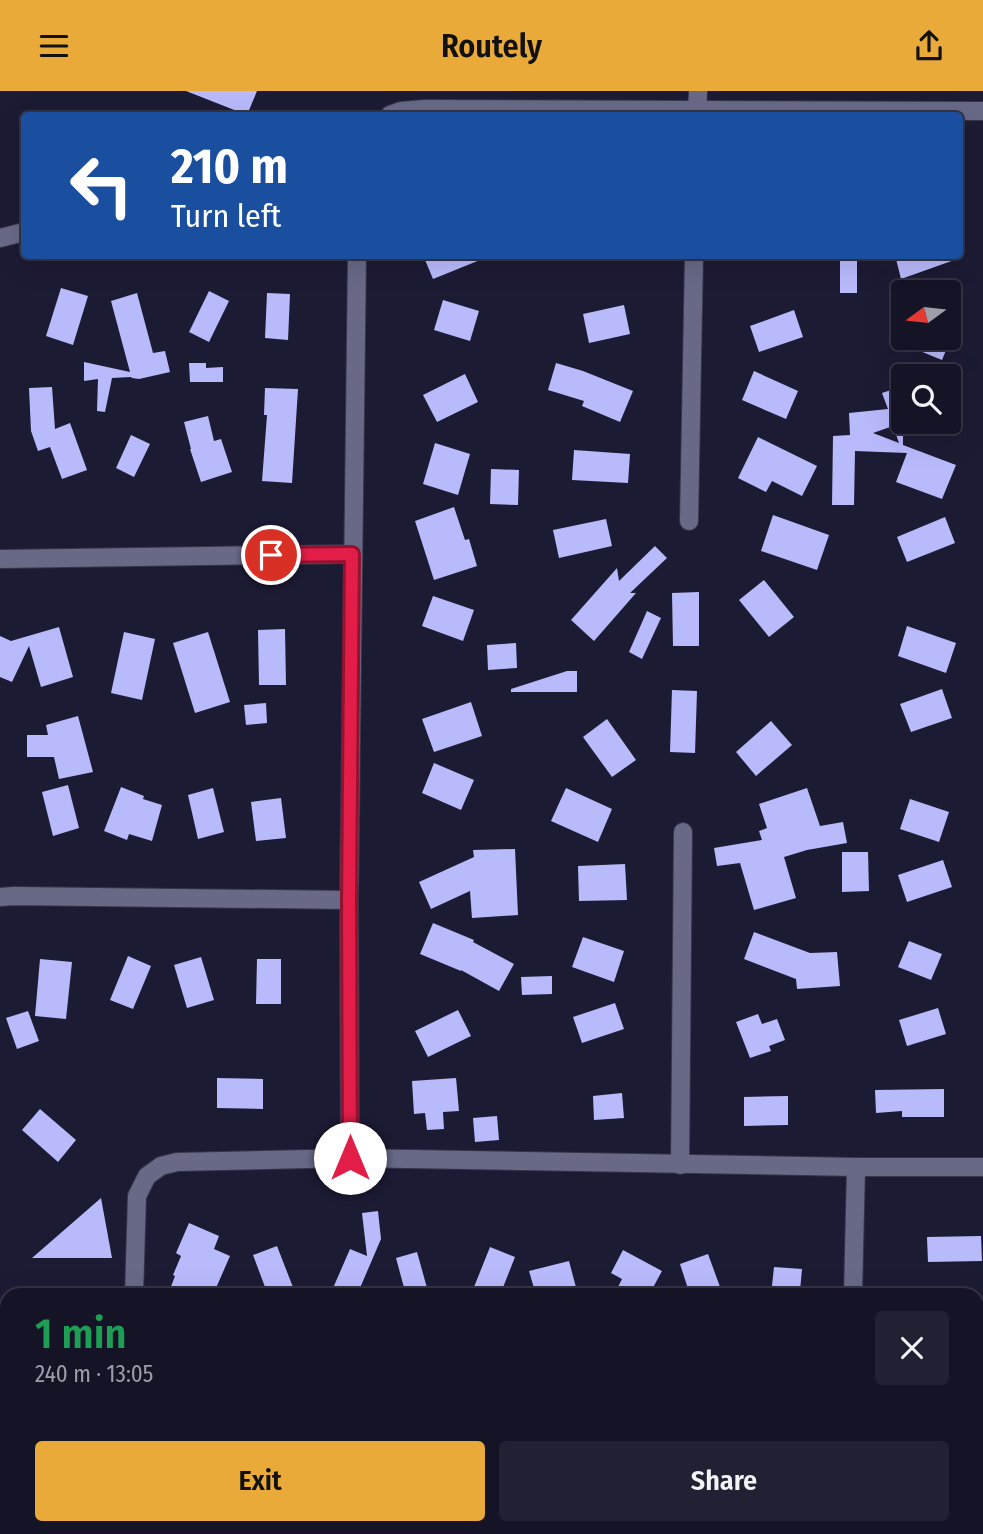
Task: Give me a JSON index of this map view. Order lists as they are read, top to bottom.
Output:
{
  "north": "left",
  "page": {
    "header": "Routely",
    "turn": ["210 m", "Turn left"],
    "heading": ["1 min", "240 m · 13:05"],
    "buttons": ["Exit", "Share"]
  }
}
